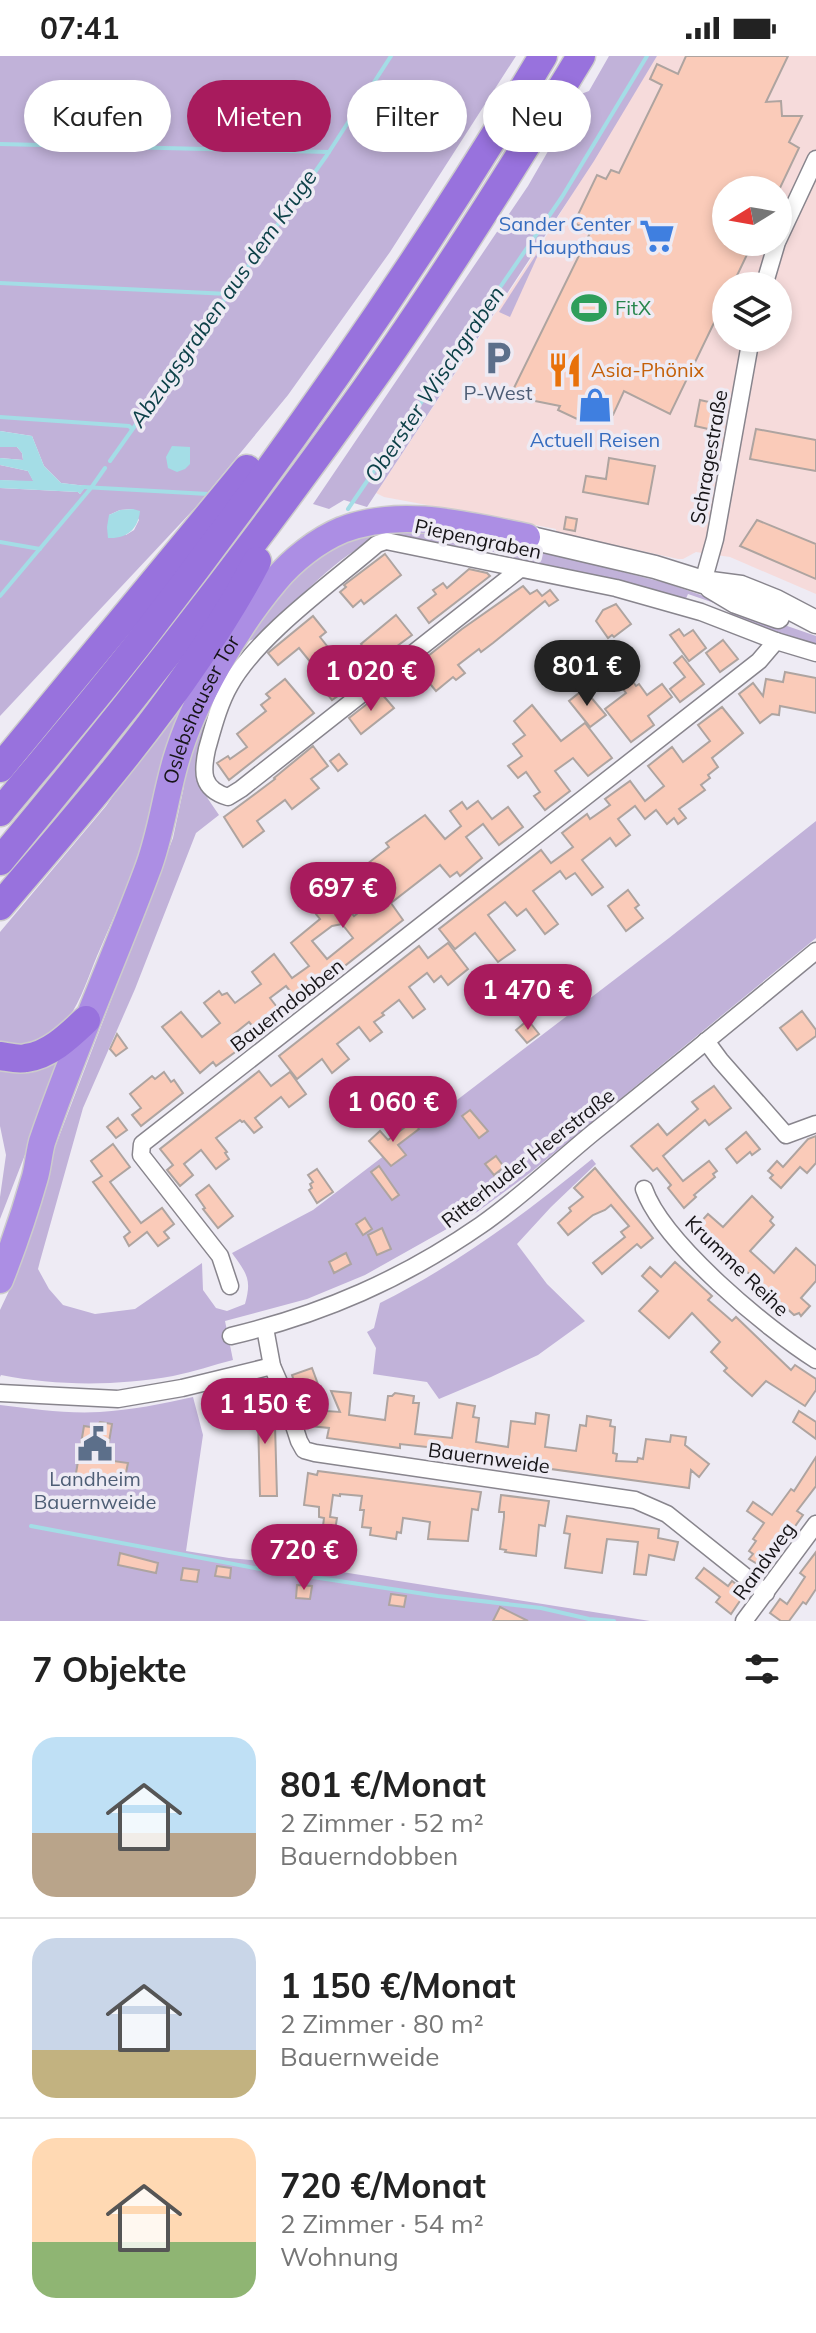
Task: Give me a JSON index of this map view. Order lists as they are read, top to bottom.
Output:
{
  "streets": {
    "highway": ["Oslebshauser Tor"],
    "street": [
      "Schragestraße",
      "Piepengraben",
      "Bauerndobben",
      "Ritterhuder Heerstraße",
      "Krumme Reihe",
      "Bauernweide",
      "Randweg"
    ]
  },
  "crossings": [
    ["Schragestraße", "Oslebshauser Tor"],
    ["Piepengraben", "Bauerndobben"],
    ["Ritterhuder Heerstraße", "Bauernweide"],
    ["Bauernweide", "Randweg"]
  ],
  "water": ["Abzugsgraben aus dem Kruge", "Oberster Wischgraben"],
  "places": {
    "supermarket": ["Sander Center Haupthaus"],
    "sports": ["FitX"],
    "parking": ["P-West"],
    "restaurant": ["Asia-Phönix"],
    "shop": ["Actuell Reisen"],
    "public building": ["Landheim Bauernweide"]
  },
  "north": "left",
  "page": {
    "status": "07:41",
    "chip": [
      "Kaufen",
      "Mieten",
      "Filter",
      "Neu"
    ],
    "price": [
      "801 €",
      "1 020 €",
      "697 €",
      "1 470 €",
      "1 060 €",
      "1 150 €",
      "720 €"
    ],
    "heading": "7 Objekte",
    "list": [
      {
        "name": "801 €/Monat",
        "note": "2 Zimmer · 52 m² · Bauerndobben"
      },
      {
        "name": "1 150 €/Monat",
        "note": "2 Zimmer · 80 m² · Bauernweide"
      },
      {
        "name": "720 €/Monat",
        "note": "2 Zimmer · 54 m² · Wohnung"
      }
    ]
  }
}
